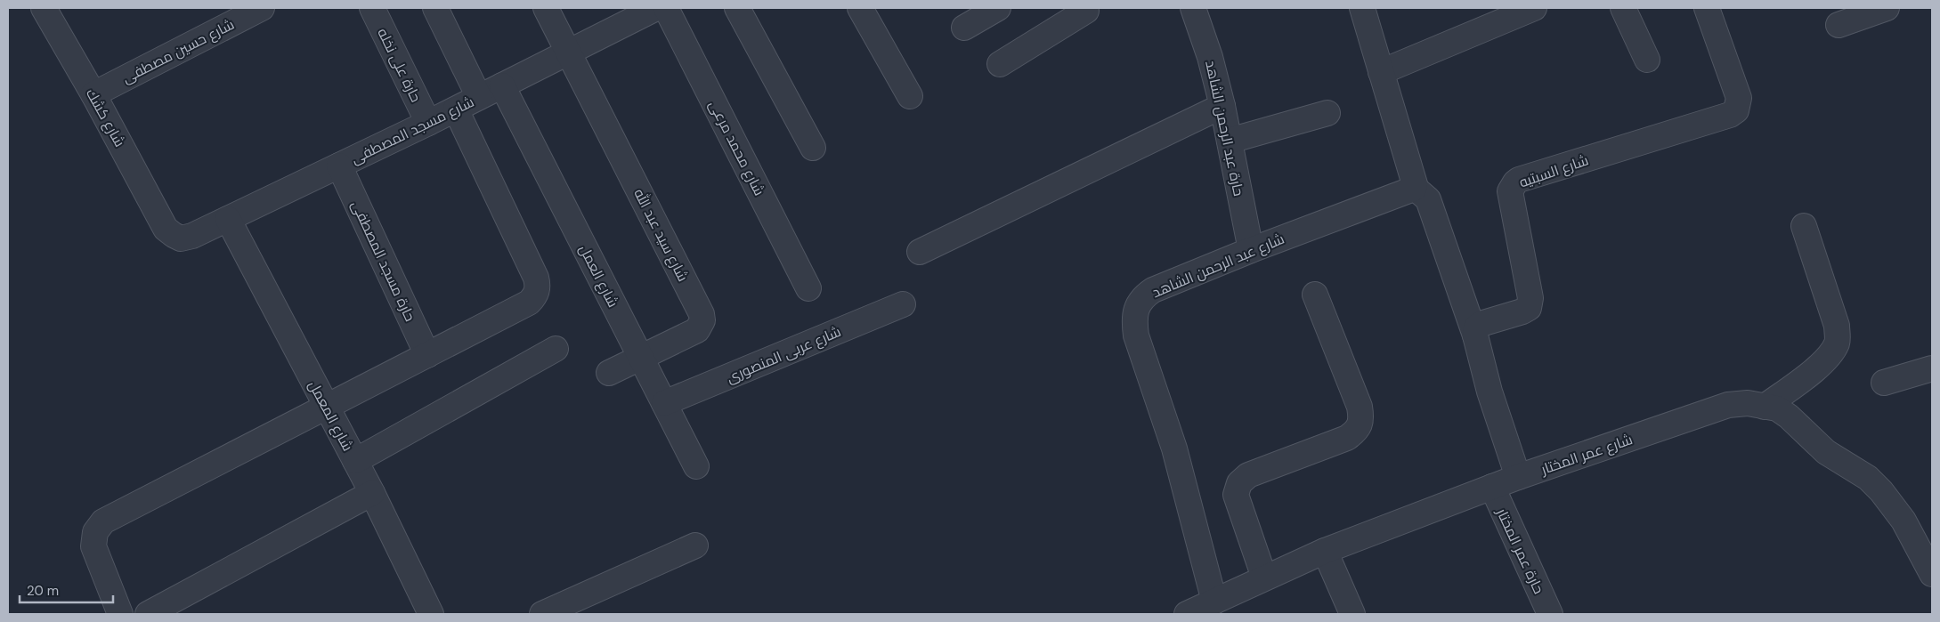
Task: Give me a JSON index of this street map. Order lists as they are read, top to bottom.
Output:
{
  "streets": {
    "street": [
      "شارع حسين مصطفى",
      "حارة على نخله",
      "شارع كشك",
      "حارة عبد الرحمن الشاهد",
      "شارع مسجد المصطفى",
      "شارع محمد مرعى",
      "شارع السبتيه",
      "شارع سيد عبد الله",
      "حارة مسجد المصطفى",
      "شارع عبد الرحمن الشاهد",
      "شارع العمل",
      "شارع عربى المنصورى",
      "شارع المعمل",
      "شارع عمر المختار",
      "حارة عمر المختار"
    ]
  },
  "crossings": [
    ["شارع حسين مصطفى", "شارع كشك"],
    ["حارة على نخله", "شارع مسجد المصطفى"],
    ["شارع كشك", "شارع مسجد المصطفى"],
    ["حارة عبد الرحمن الشاهد", "شارع عبد الرحمن الشاهد"],
    ["شارع مسجد المصطفى", "شارع سيد عبد الله"],
    ["شارع مسجد المصطفى", "حارة مسجد المصطفى"],
    ["شارع مسجد المصطفى", "شارع العمل"],
    ["شارع مسجد المصطفى", "شارع المعمل"],
    ["شارع سيد عبد الله", "شارع العمل"],
    ["شارع عبد الرحمن الشاهد", "شارع عمر المختار"],
    ["شارع العمل", "شارع عربى المنصورى"],
    ["شارع عمر المختار", "حارة عمر المختار"]
  ],
  "scale_bar": "20 m"
}
